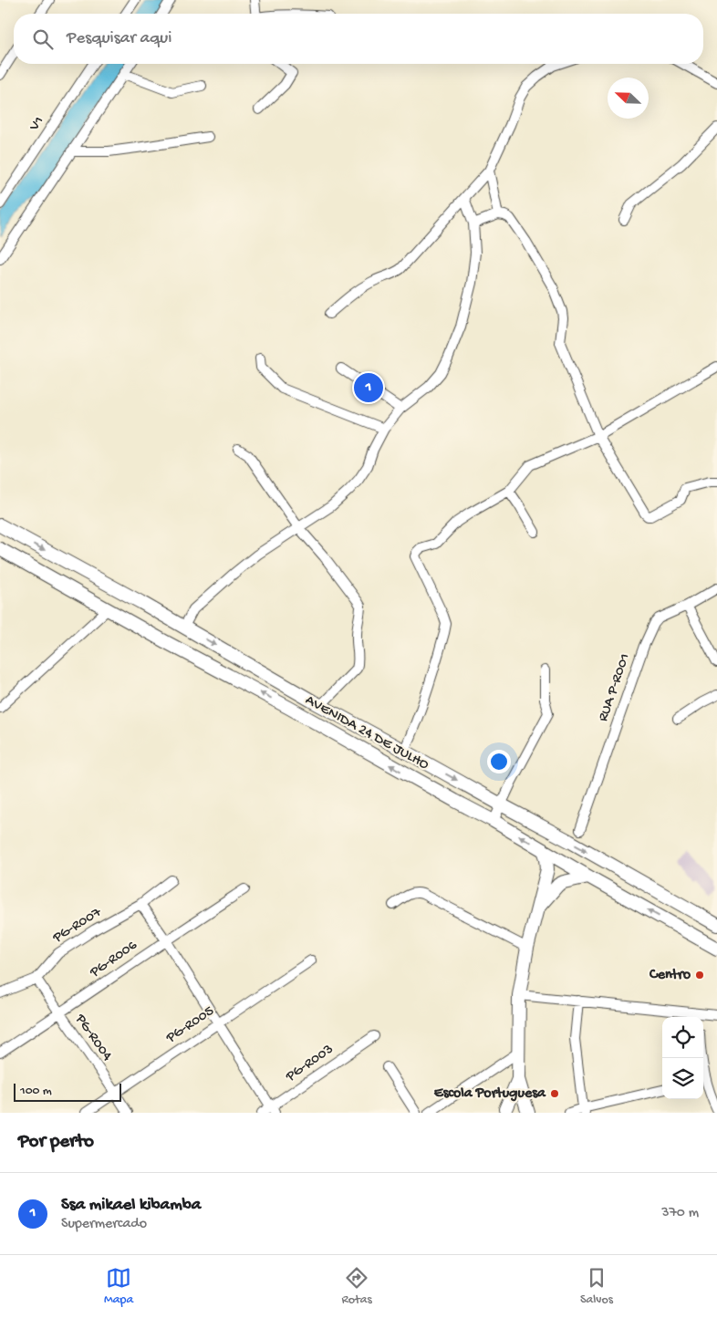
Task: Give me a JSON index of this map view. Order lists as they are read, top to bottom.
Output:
{
  "streets": {
    "street": [
      "V1",
      "RUA P-R001",
      "AVENIDA 24 DE JULHO",
      "PG-R007",
      "PG-R006",
      "PG-R005",
      "PG-R004",
      "PG-R003"
    ]
  },
  "crossings": [
    ["PG-R007", "PG-R004"],
    ["PG-R006", "PG-R004"],
    ["PG-R005", "PG-R004"]
  ],
  "places": ["Centro", "Escola Portuguesa"],
  "scale_bar": "100 m",
  "north": "top left",
  "page": {
    "search": "Pesquisar aqui",
    "pins": "1",
    "scale": "100 m",
    "heading": "Por perto",
    "list": [
      {
        "mark": "1",
        "name": "Ssa mikael kibamba",
        "note": "Supermercado",
        "value": "370 m"
      }
    ],
    "nav": ["Mapa", "Rotas", "Salvos"]
  }
}
